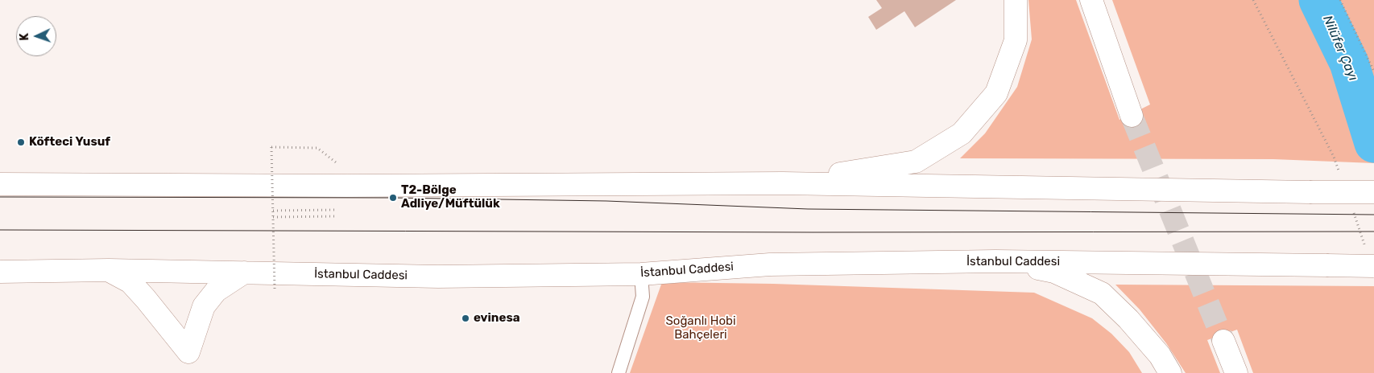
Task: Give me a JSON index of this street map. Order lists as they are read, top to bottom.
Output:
{
  "streets": {
    "main road": ["İstanbul Caddesi"]
  },
  "water": ["Nilüfer Çayı"],
  "parks": ["Soğanlı Hobi Bahçeleri"],
  "places": ["Köfteci Yusuf", "T2-Bölge Adliye/Müftülük", "evinesa"],
  "north": "left"
}
